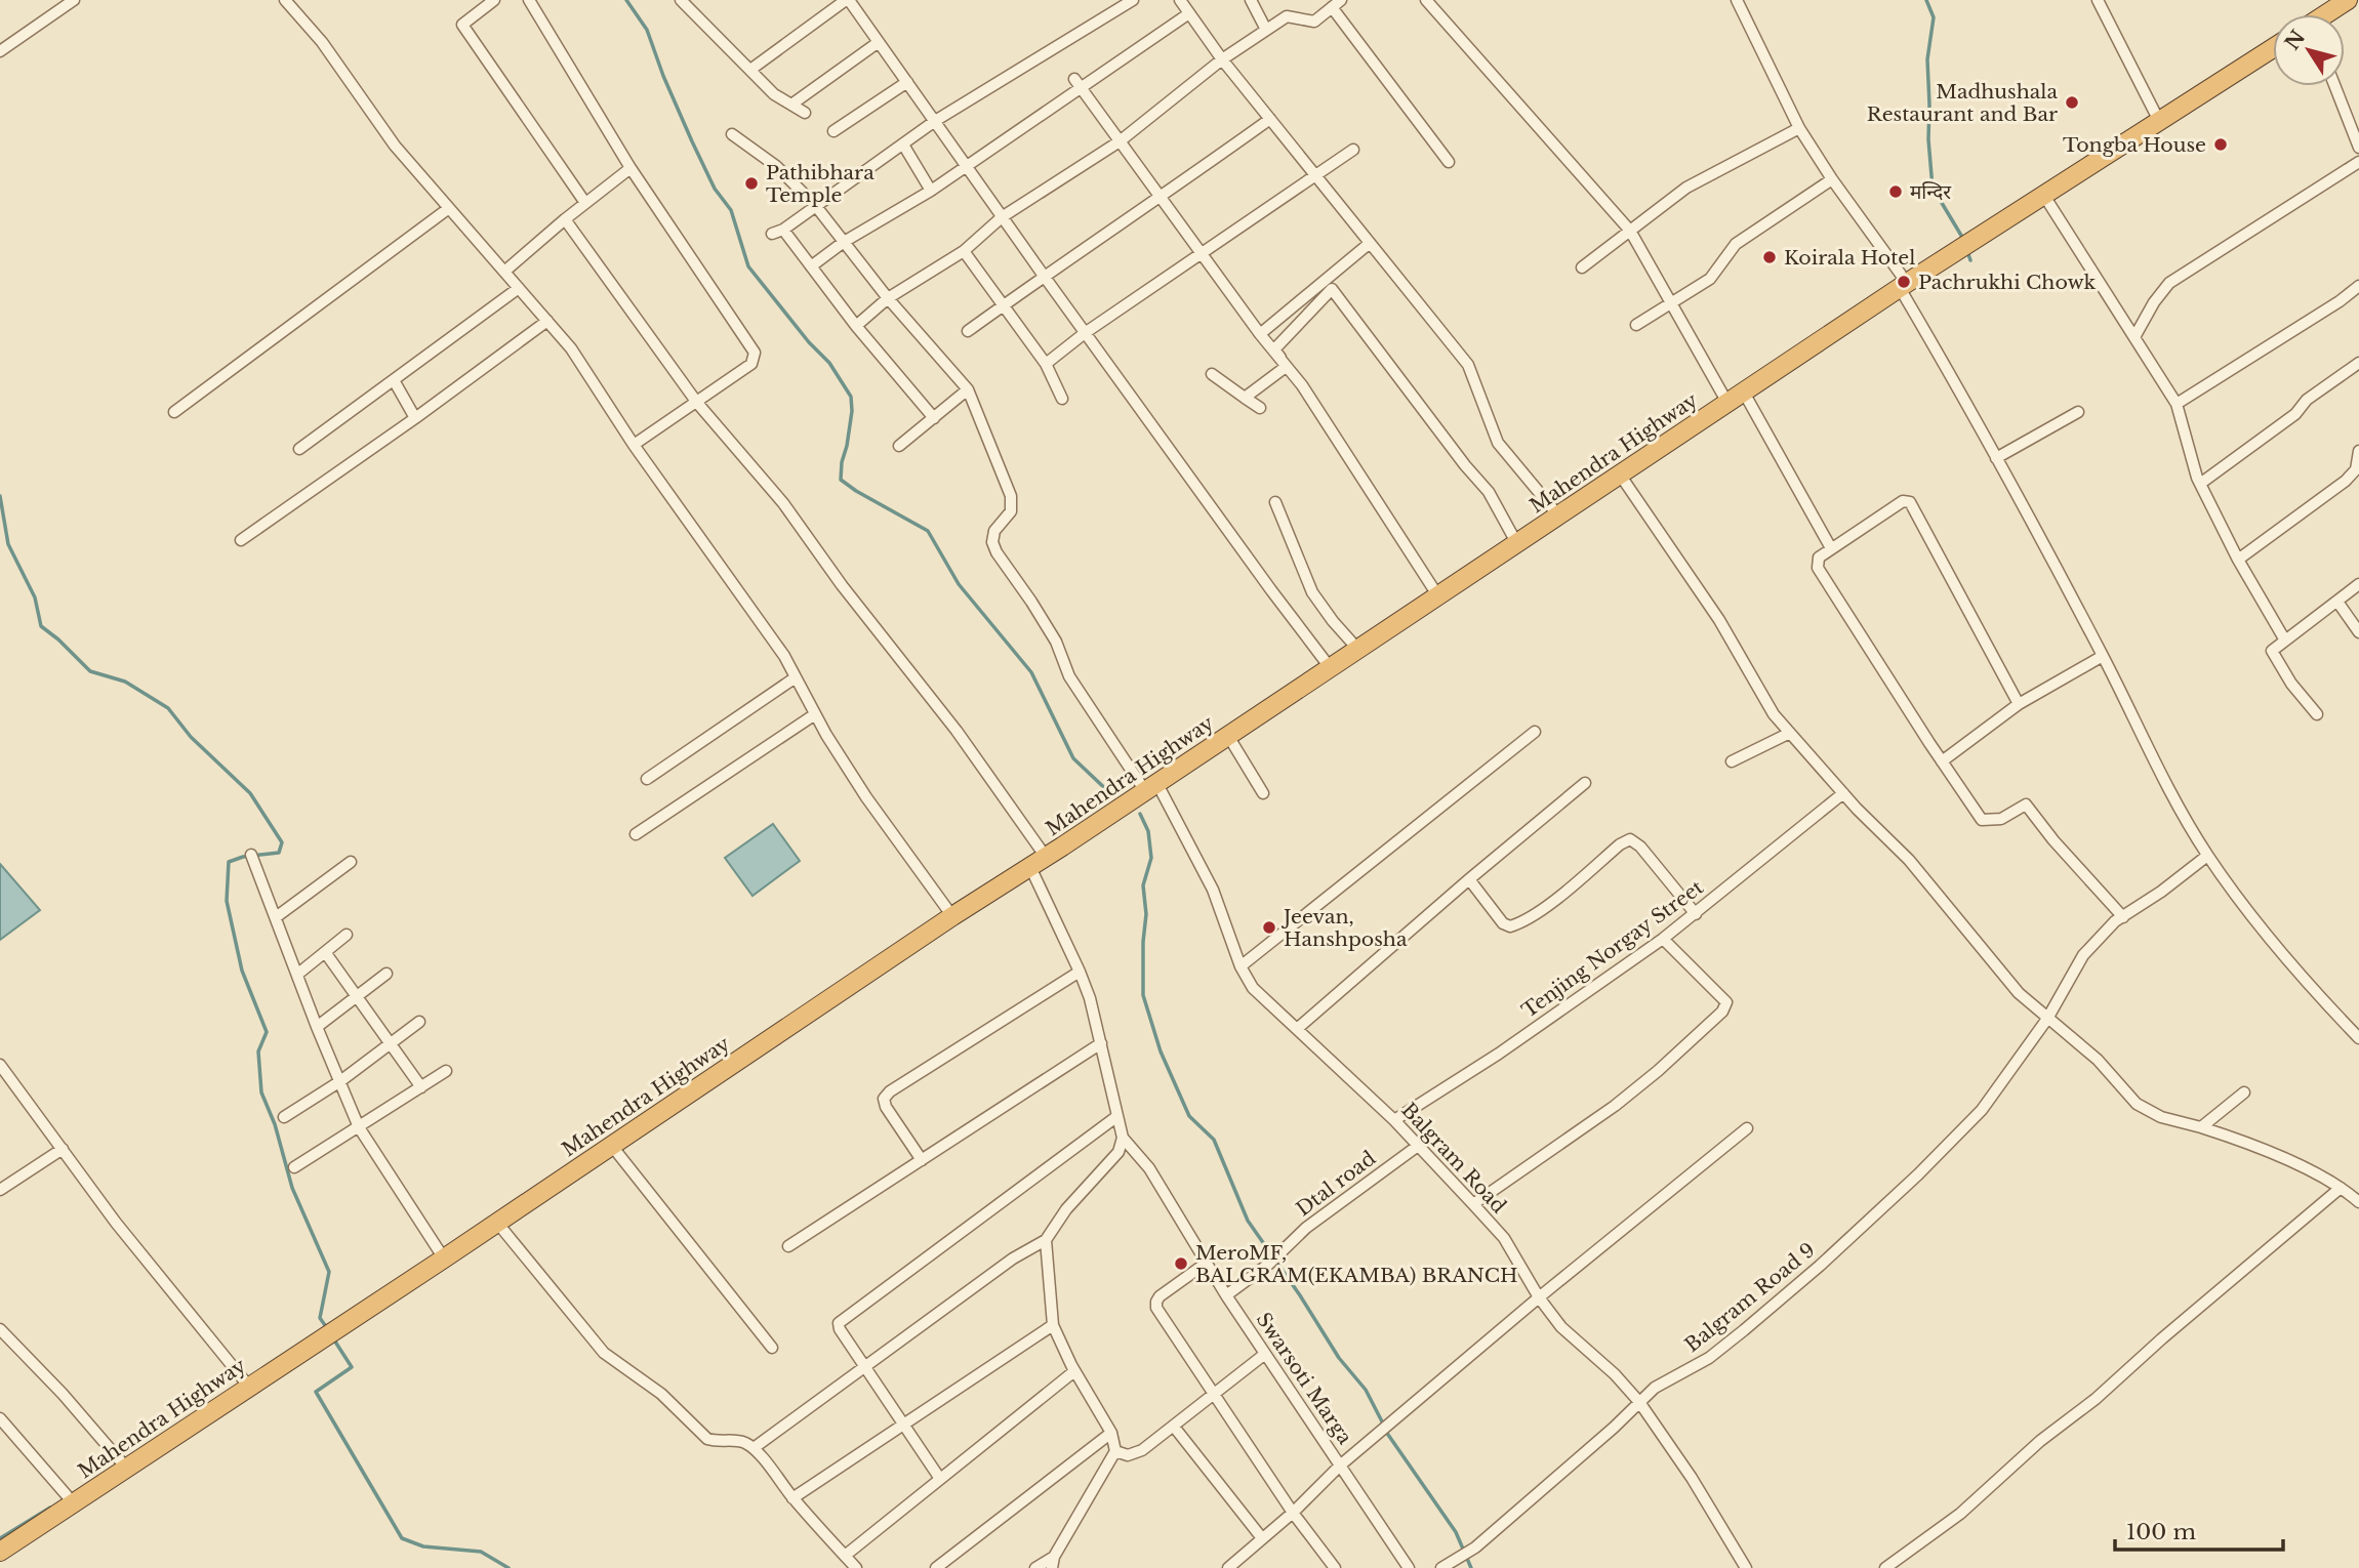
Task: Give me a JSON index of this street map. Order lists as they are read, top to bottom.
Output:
{
  "streets": {
    "highway": ["Mahendra Highway"],
    "street": [
      "Tenjing Norgay Street",
      "Balgram Road",
      "Dtal road",
      "Balgram Road 9",
      "Swarsoti Marga"
    ]
  },
  "crossings": [
    ["Mahendra Highway", "Balgram Road"],
    ["Tenjing Norgay Street", "Balgram Road"],
    ["Balgram Road", "Dtal road"],
    ["Balgram Road", "Balgram Road 9"],
    ["Dtal road", "Swarsoti Marga"]
  ],
  "places": [
    "Madhushala Restaurant and Bar",
    "Tongba House",
    "Pathibhara Temple",
    "मन्दिर",
    "Koirala Hotel",
    "Pachrukhi Chowk",
    "Jeevan, Hanshposha",
    "MeroMF, BALGRAM(EKAMBA) BRANCH"
  ],
  "scale_bar": "100 m",
  "north": "top left"
}
